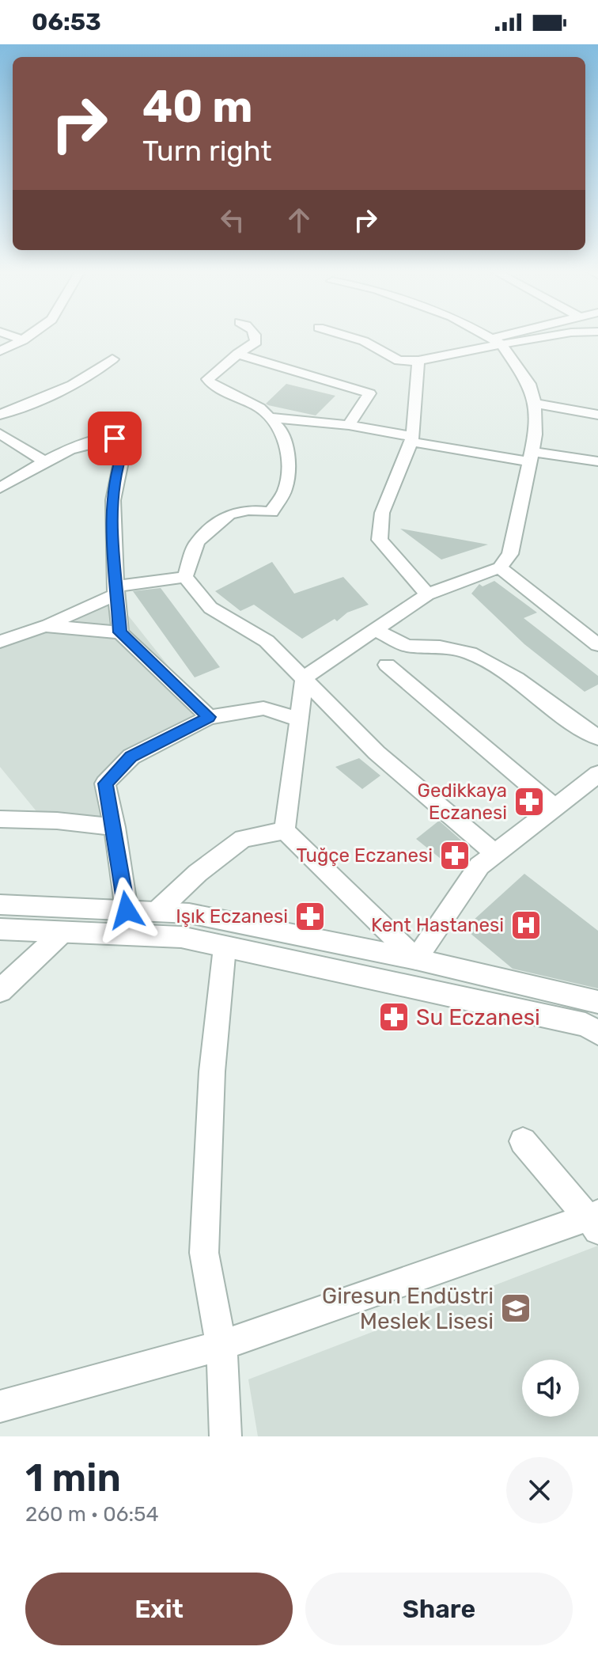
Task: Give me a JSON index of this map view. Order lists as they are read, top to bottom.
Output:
{
  "places": {
    "pharmacy": [
      "Gedikkaya Eczanesi",
      "Tuğçe Eczanesi",
      "Işık Eczanesi",
      "Su Eczanesi"
    ],
    "hospital": ["Kent Hastanesi"],
    "school or university": ["Giresun Endüstri Meslek Lisesi"]
  },
  "page": {
    "status": "06:53",
    "turn": ["40 m", "Turn right"],
    "heading": ["1 min", "260 m · 06:54"],
    "buttons": ["Exit", "Share"]
  }
}
